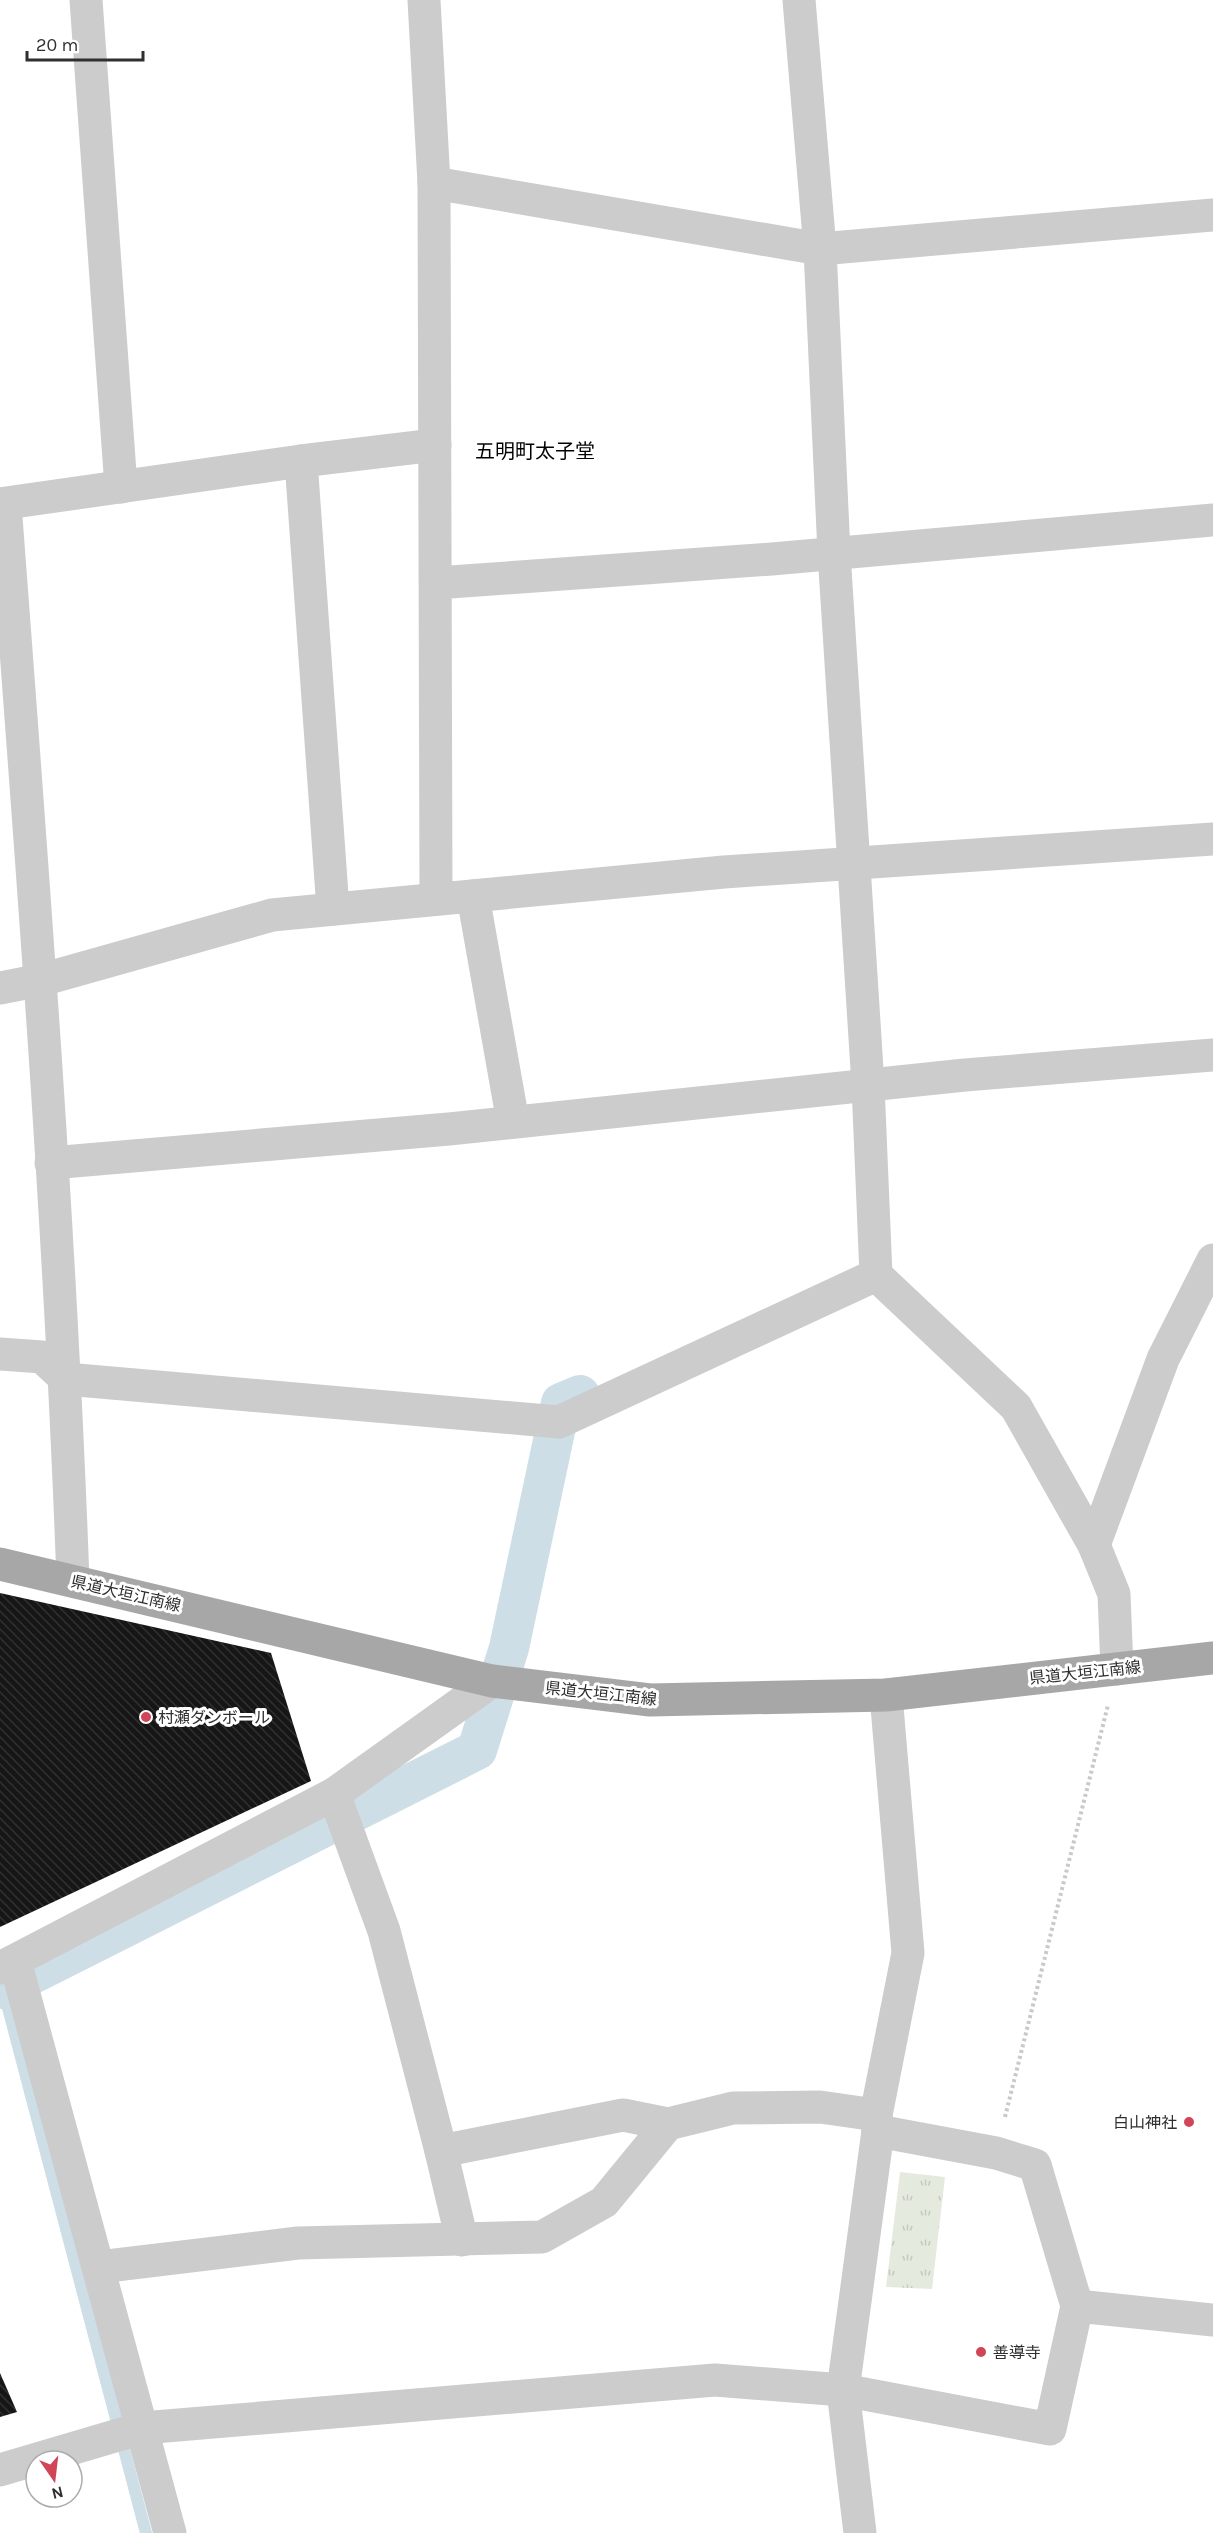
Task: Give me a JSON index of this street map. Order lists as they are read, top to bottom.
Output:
{
  "streets": {
    "main road": ["県道大垣江南線"]
  },
  "districts": ["五明町太子堂"],
  "places": ["村瀬ダンボール", "白山神社", "善導寺"],
  "scale_bar": "20 m",
  "north": "bottom"
}
